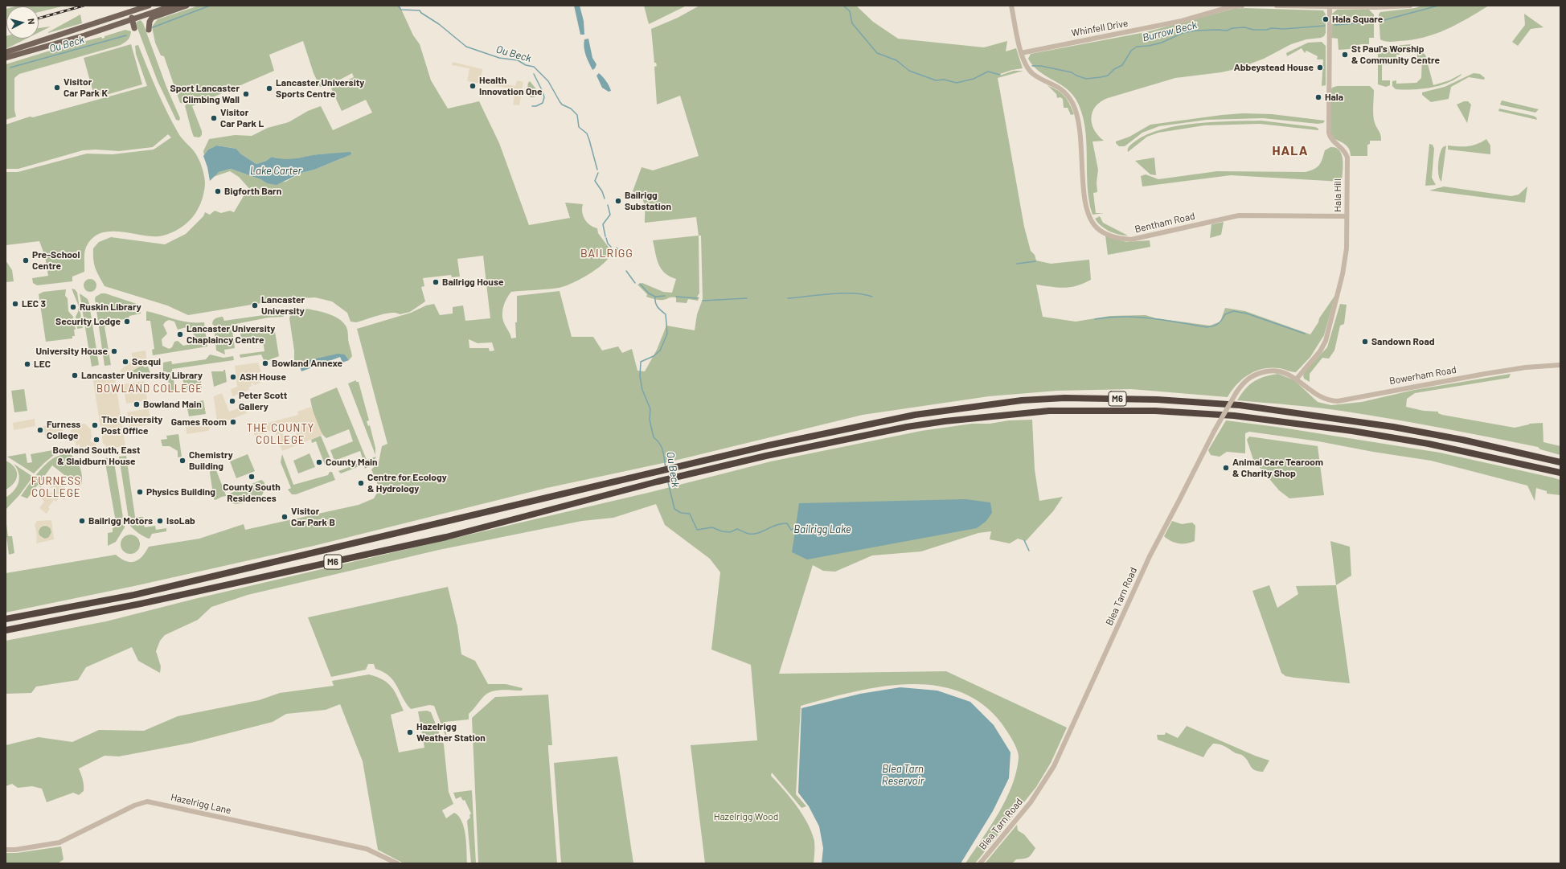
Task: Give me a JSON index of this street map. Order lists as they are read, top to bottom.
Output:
{
  "streets": {
    "highway": ["M6"],
    "street": [
      "Whinfell Drive",
      "Hala Hill",
      "Bentham Road",
      "Bowerham Road",
      "Blea Tarn Road",
      "Hazelrigg Lane"
    ]
  },
  "crossings": [
    ["Whinfell Drive", "Bentham Road"],
    ["Hala Hill", "Bentham Road"],
    ["Hala Hill", "Bowerham Road"],
    ["Hala Hill", "Blea Tarn Road"],
    ["Bowerham Road", "Blea Tarn Road"]
  ],
  "districts": [
    "HALA",
    "BAILRIGG",
    "BOWLAND COLLEGE",
    "THE COUNTY COLLEGE",
    "FURNESS COLLEGE"
  ],
  "water": [
    "Burrow Beck",
    "Ou Beck",
    "Lake Carter",
    "Bailrigg Lake",
    "Blea Tarn Reservoir"
  ],
  "parks": ["Hazelrigg Wood"],
  "places": [
    "Hala Square",
    "St Paul's Worship & Community Centre",
    "Abbeystead House",
    "Health Innovation One",
    "Visitor Car Park K",
    "Lancaster University Sports Centre",
    "Sport Lancaster Climbing Wall",
    "Hala",
    "Visitor Car Park L",
    "Bigforth Barn",
    "Bailrigg Substation",
    "Pre-School Centre",
    "Bailrigg House",
    "LEC 3",
    "Lancaster University",
    "Ruskin Library",
    "Security Lodge",
    "Lancaster University Chaplaincy Centre",
    "Sandown Road",
    "University House",
    "Sesqui",
    "Bowland Annexe",
    "LEC",
    "Lancaster University Library",
    "ASH House",
    "Peter Scott Gallery",
    "Bowland Main",
    "Games Room",
    "The University Post Office",
    "Furness College",
    "Bowland South, East & Slaidburn House",
    "Chemistry Building",
    "County Main",
    "Animal Care Tearoom & Charity Shop",
    "County South Residences",
    "Centre for Ecology & Hydrology",
    "Physics Building",
    "Visitor Car Park B",
    "Bailrigg Motors",
    "IsoLab",
    "Hazelrigg Weather Station"
  ],
  "north": "right"
}
